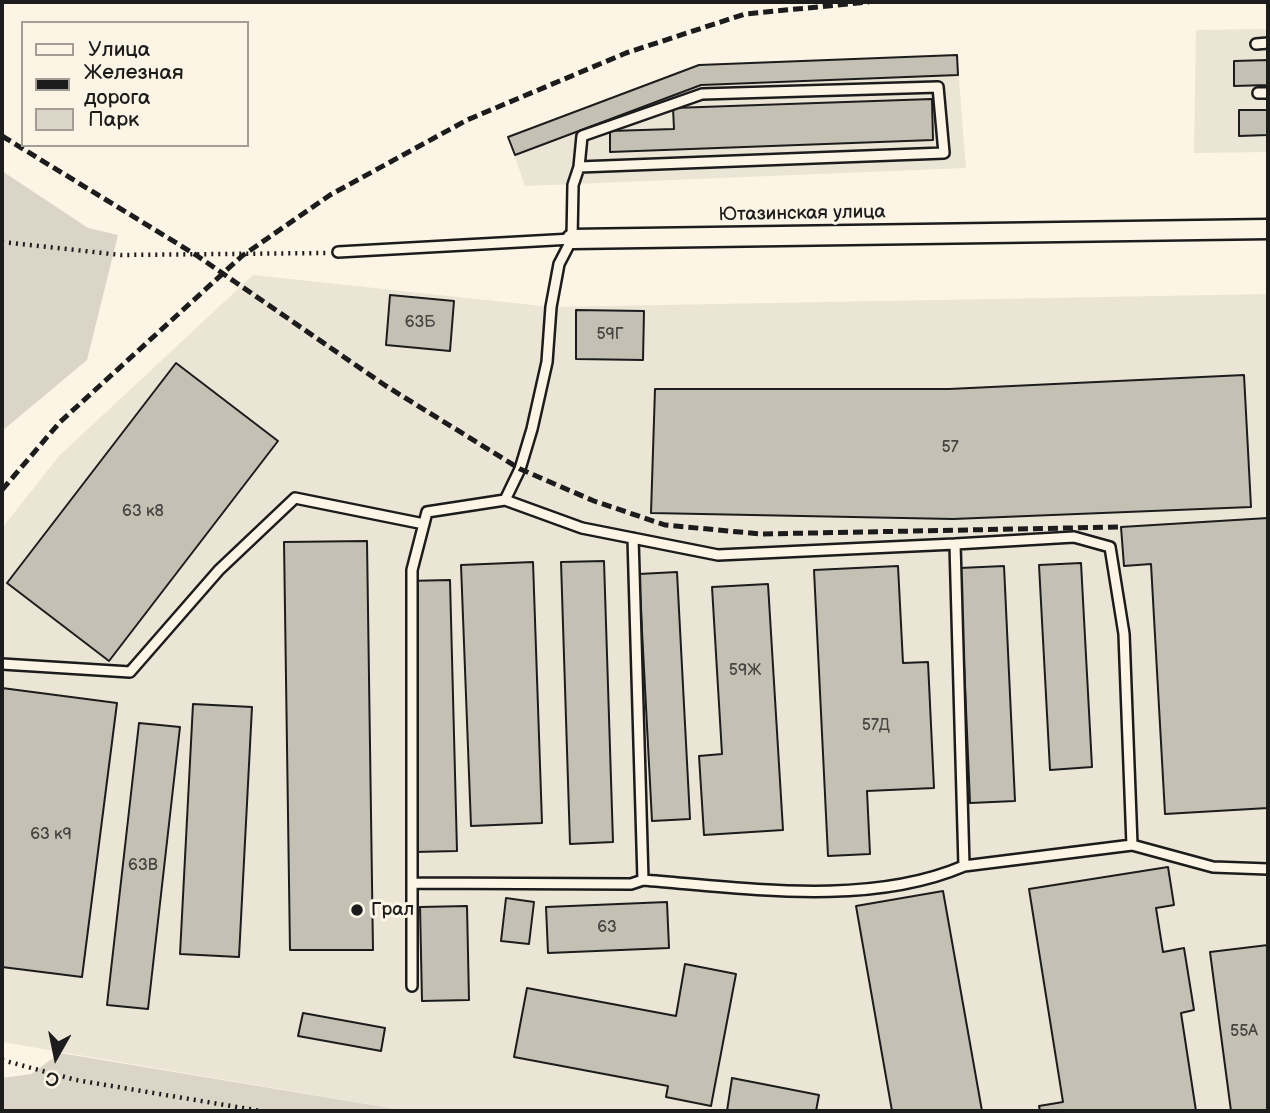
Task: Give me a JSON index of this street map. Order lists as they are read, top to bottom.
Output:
{
  "streets": {
    "street": ["Ютазинская улица"]
  },
  "places": ["Грал"],
  "house_numbers": [
    "63Б",
    "59Г",
    "57",
    "63 к8",
    "59Ж",
    "57Д",
    "63 к9",
    "63В",
    "63",
    "55А"
  ],
  "legend": ["Улица", "Железная дорога", "Парк"],
  "north": "bottom"
}
